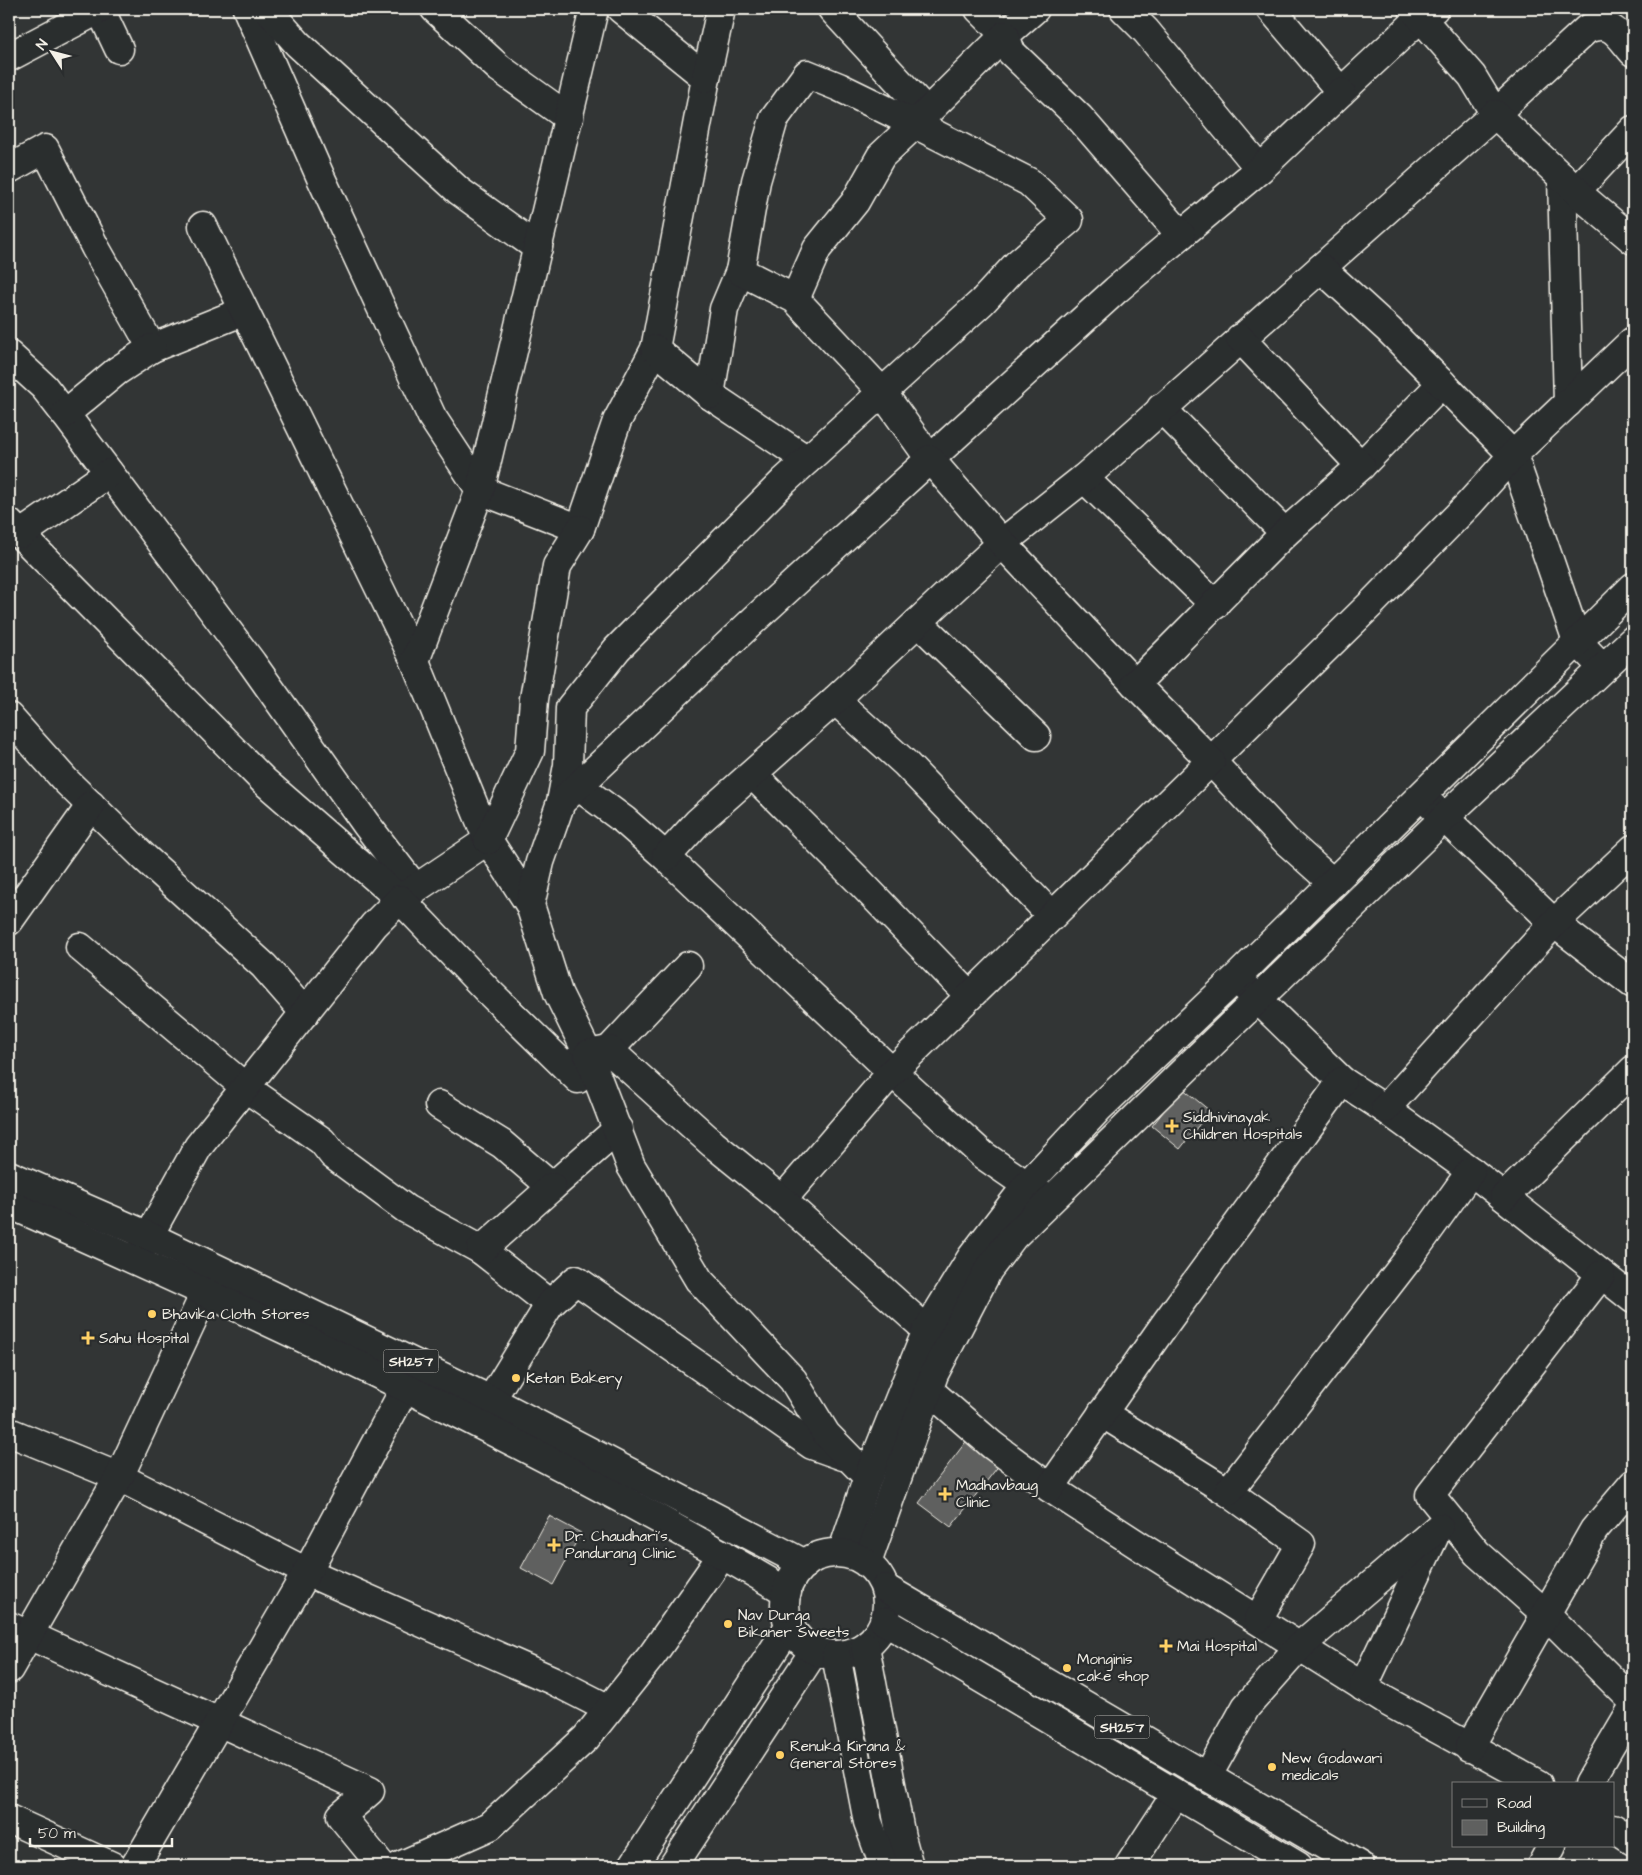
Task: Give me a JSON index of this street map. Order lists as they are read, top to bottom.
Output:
{
  "streets": {
    "street": ["SH257"]
  },
  "places": {
    "health": [
      "Siddhivinayak Children Hospitals",
      "Sahu Hospital",
      "Madhavbaug Clinic",
      "Dr. Chaudhari's Pandurang Clinic",
      "Mai Hospital"
    ],
    "other": [
      "Bhavika Cloth Stores",
      "Ketan Bakery",
      "Nav Durga Bikaner Sweets",
      "Monginis cake shop",
      "Renuka Kirana & General Stores",
      "New Godawari medicals"
    ]
  },
  "legend": ["Road", "Building"],
  "scale_bar": "50 m",
  "north": "top left"
}
